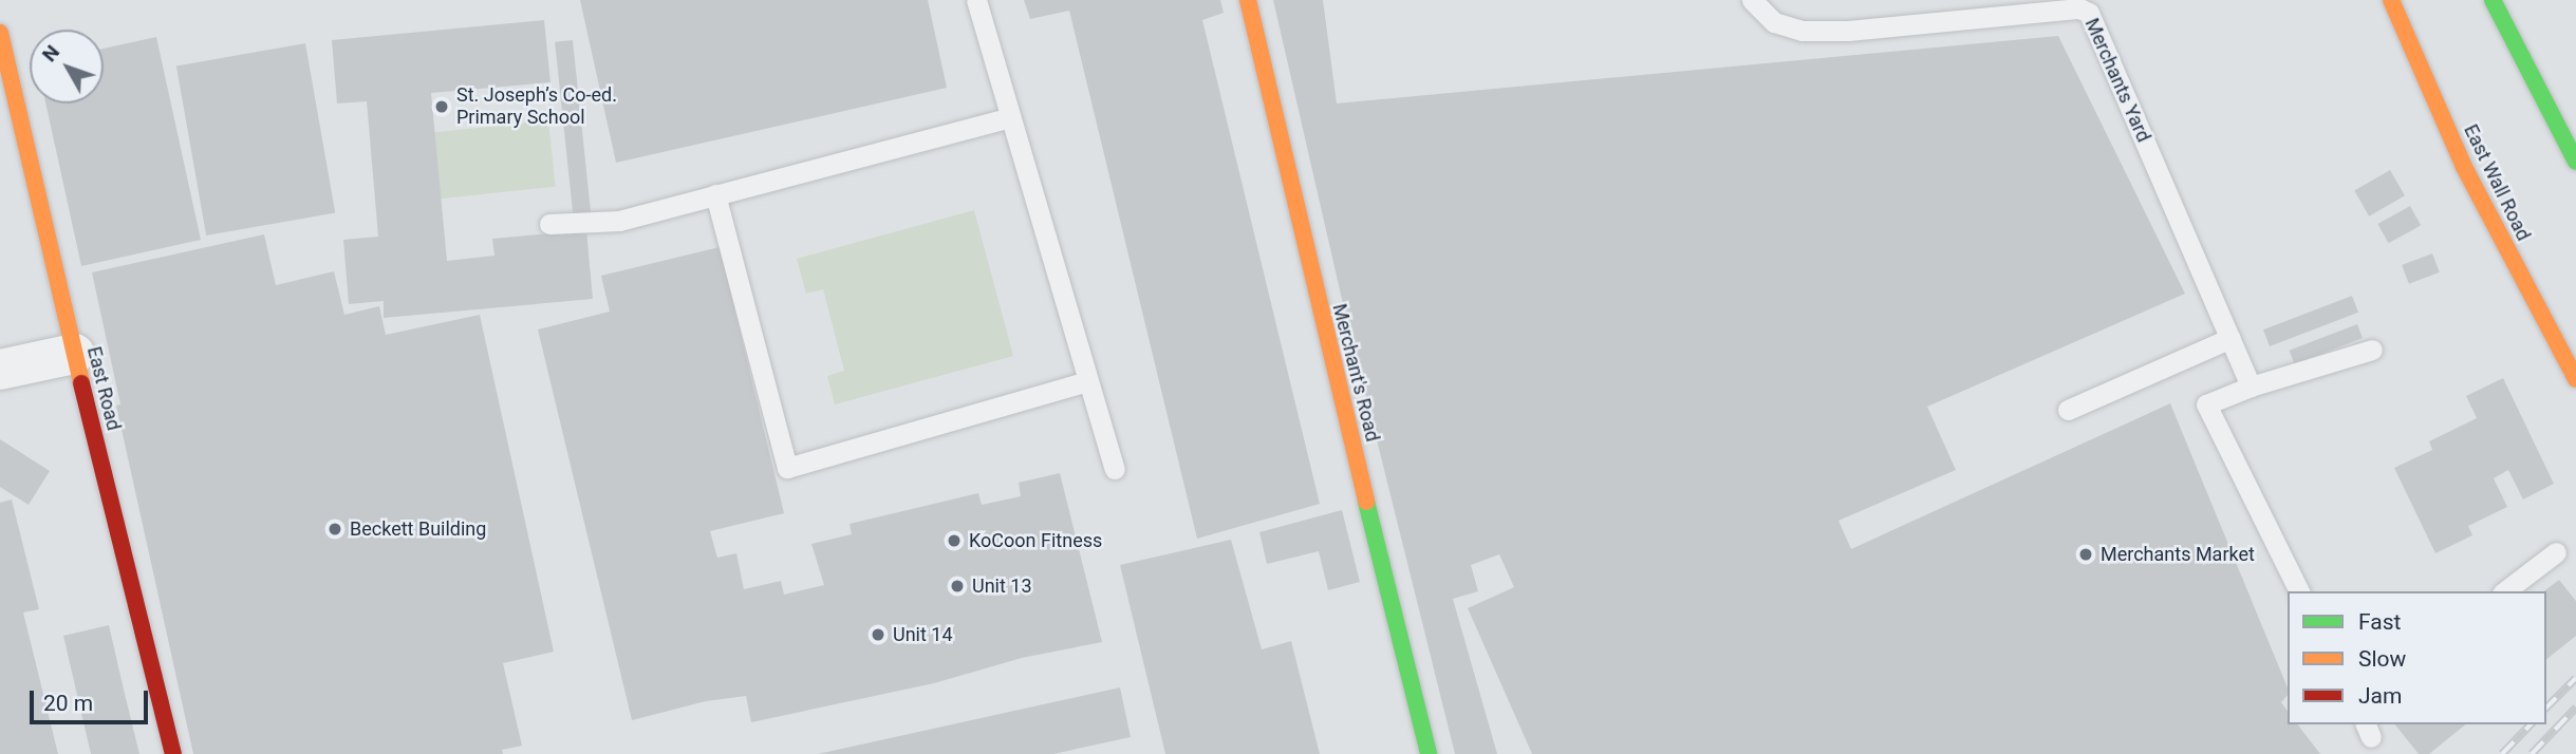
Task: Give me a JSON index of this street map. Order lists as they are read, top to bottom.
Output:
{
  "streets": {
    "street": ["East Wall Road", "Merchant's Road", "East Road"],
    "lane": ["Merchants Yard"]
  },
  "places": [
    "St. Joseph’s Co-ed. Primary School",
    "Beckett Building",
    "KoCoon Fitness",
    "Merchants Market",
    "Unit 13",
    "Unit 14"
  ],
  "legend": ["Fast", "Slow", "Jam"],
  "scale_bar": "20 m",
  "north": "top left"
}
